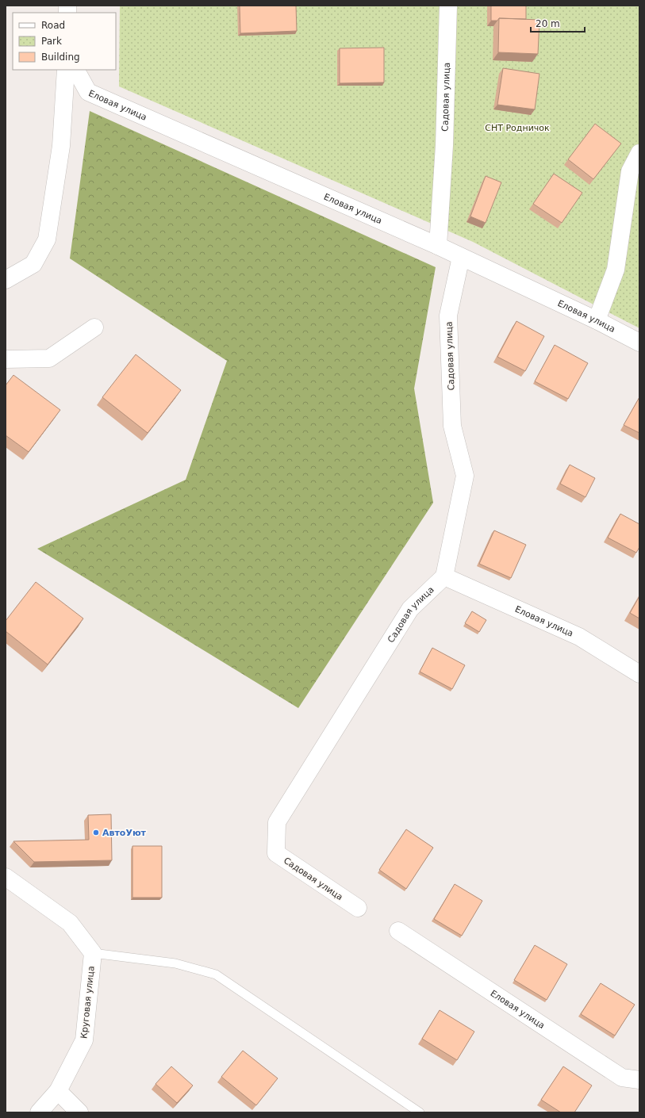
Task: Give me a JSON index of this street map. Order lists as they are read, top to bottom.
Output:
{
  "streets": {
    "street": ["Садовая улица", "Еловая улица", "Круговая улица"]
  },
  "crossings": [
    ["Садовая улица", "Еловая улица"]
  ],
  "parks": ["СНТ Родничок"],
  "places": ["АвтоУют"],
  "legend": ["Road", "Park", "Building"],
  "scale_bar": "20 m"
}
